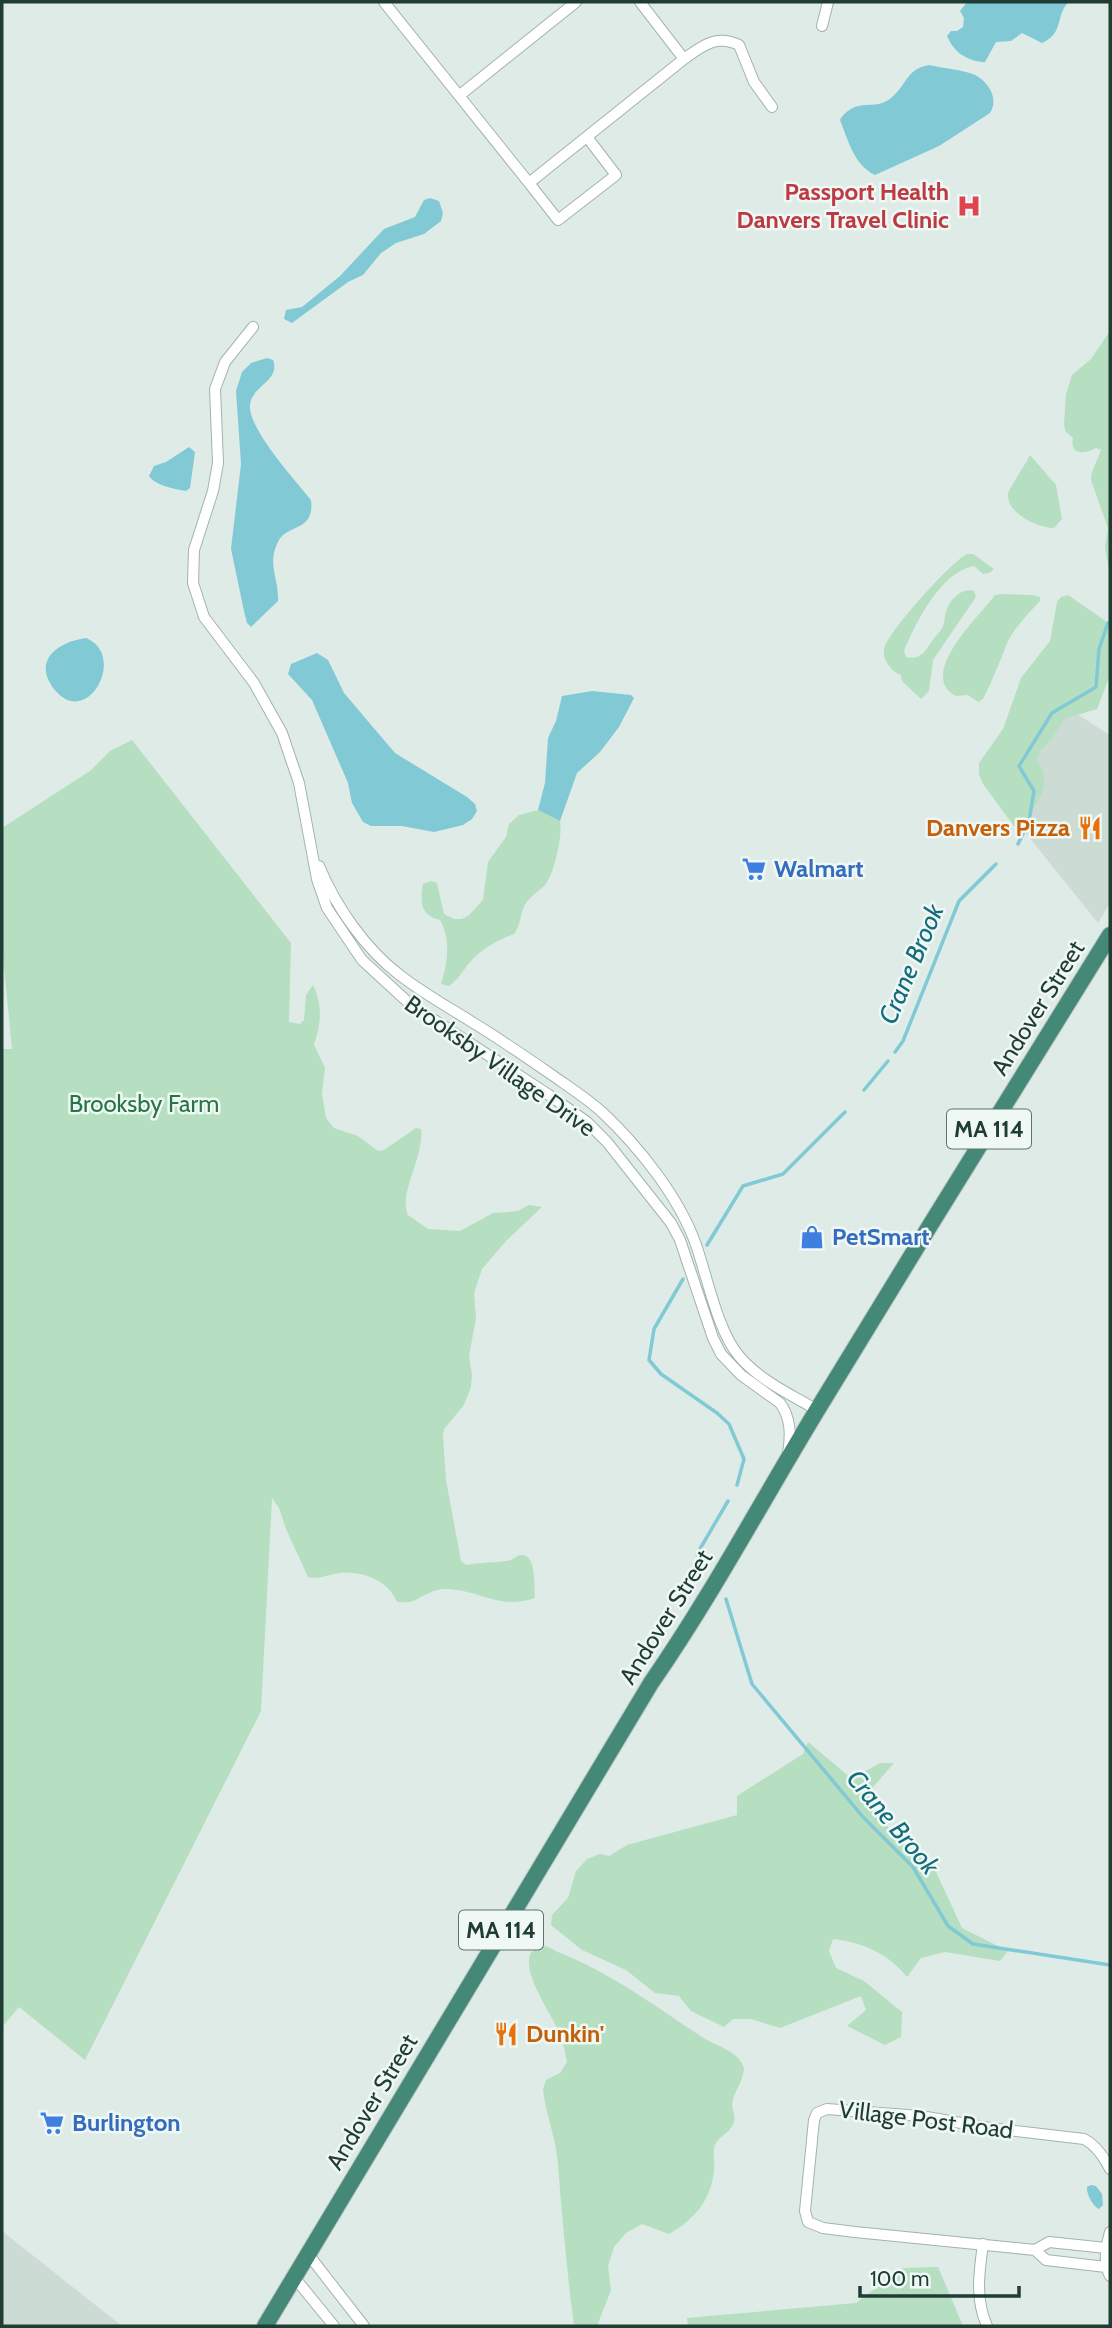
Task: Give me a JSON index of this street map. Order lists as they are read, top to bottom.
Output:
{
  "streets": {
    "highway": ["Andover Street", "MA 114"],
    "street": ["Brooksby Village Drive", "Village Post Road"]
  },
  "crossings": [
    ["Andover Street", "Brooksby Village Drive"]
  ],
  "water": ["Crane Brook"],
  "parks": ["Brooksby Farm"],
  "places": {
    "hospital": ["Passport Health Danvers Travel Clinic"],
    "restaurant": ["Danvers Pizza", "Dunkin'"],
    "supermarket": ["Walmart", "Burlington"],
    "shop": ["PetSmart"]
  },
  "scale_bar": "100 m"
}
